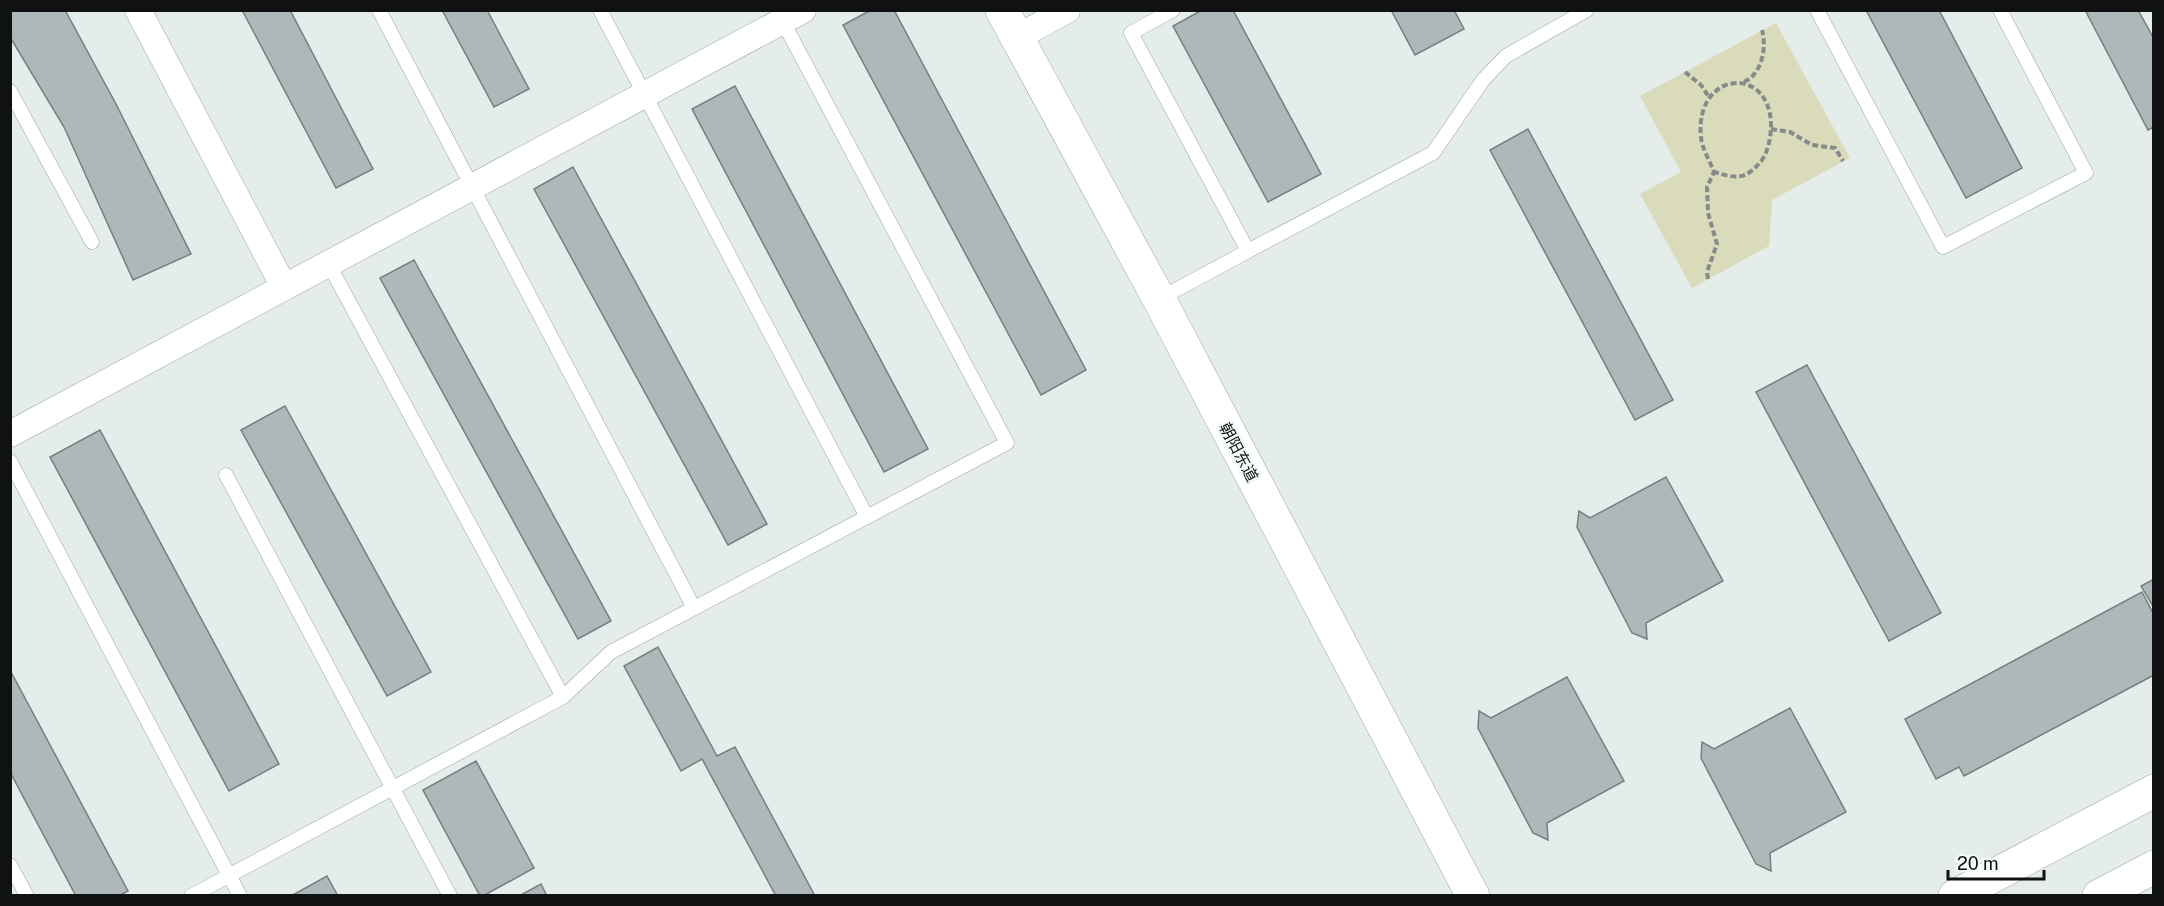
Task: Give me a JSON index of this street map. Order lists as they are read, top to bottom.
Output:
{
  "streets": {
    "main road": ["朝阳东道"]
  },
  "scale_bar": "20 m"
}
